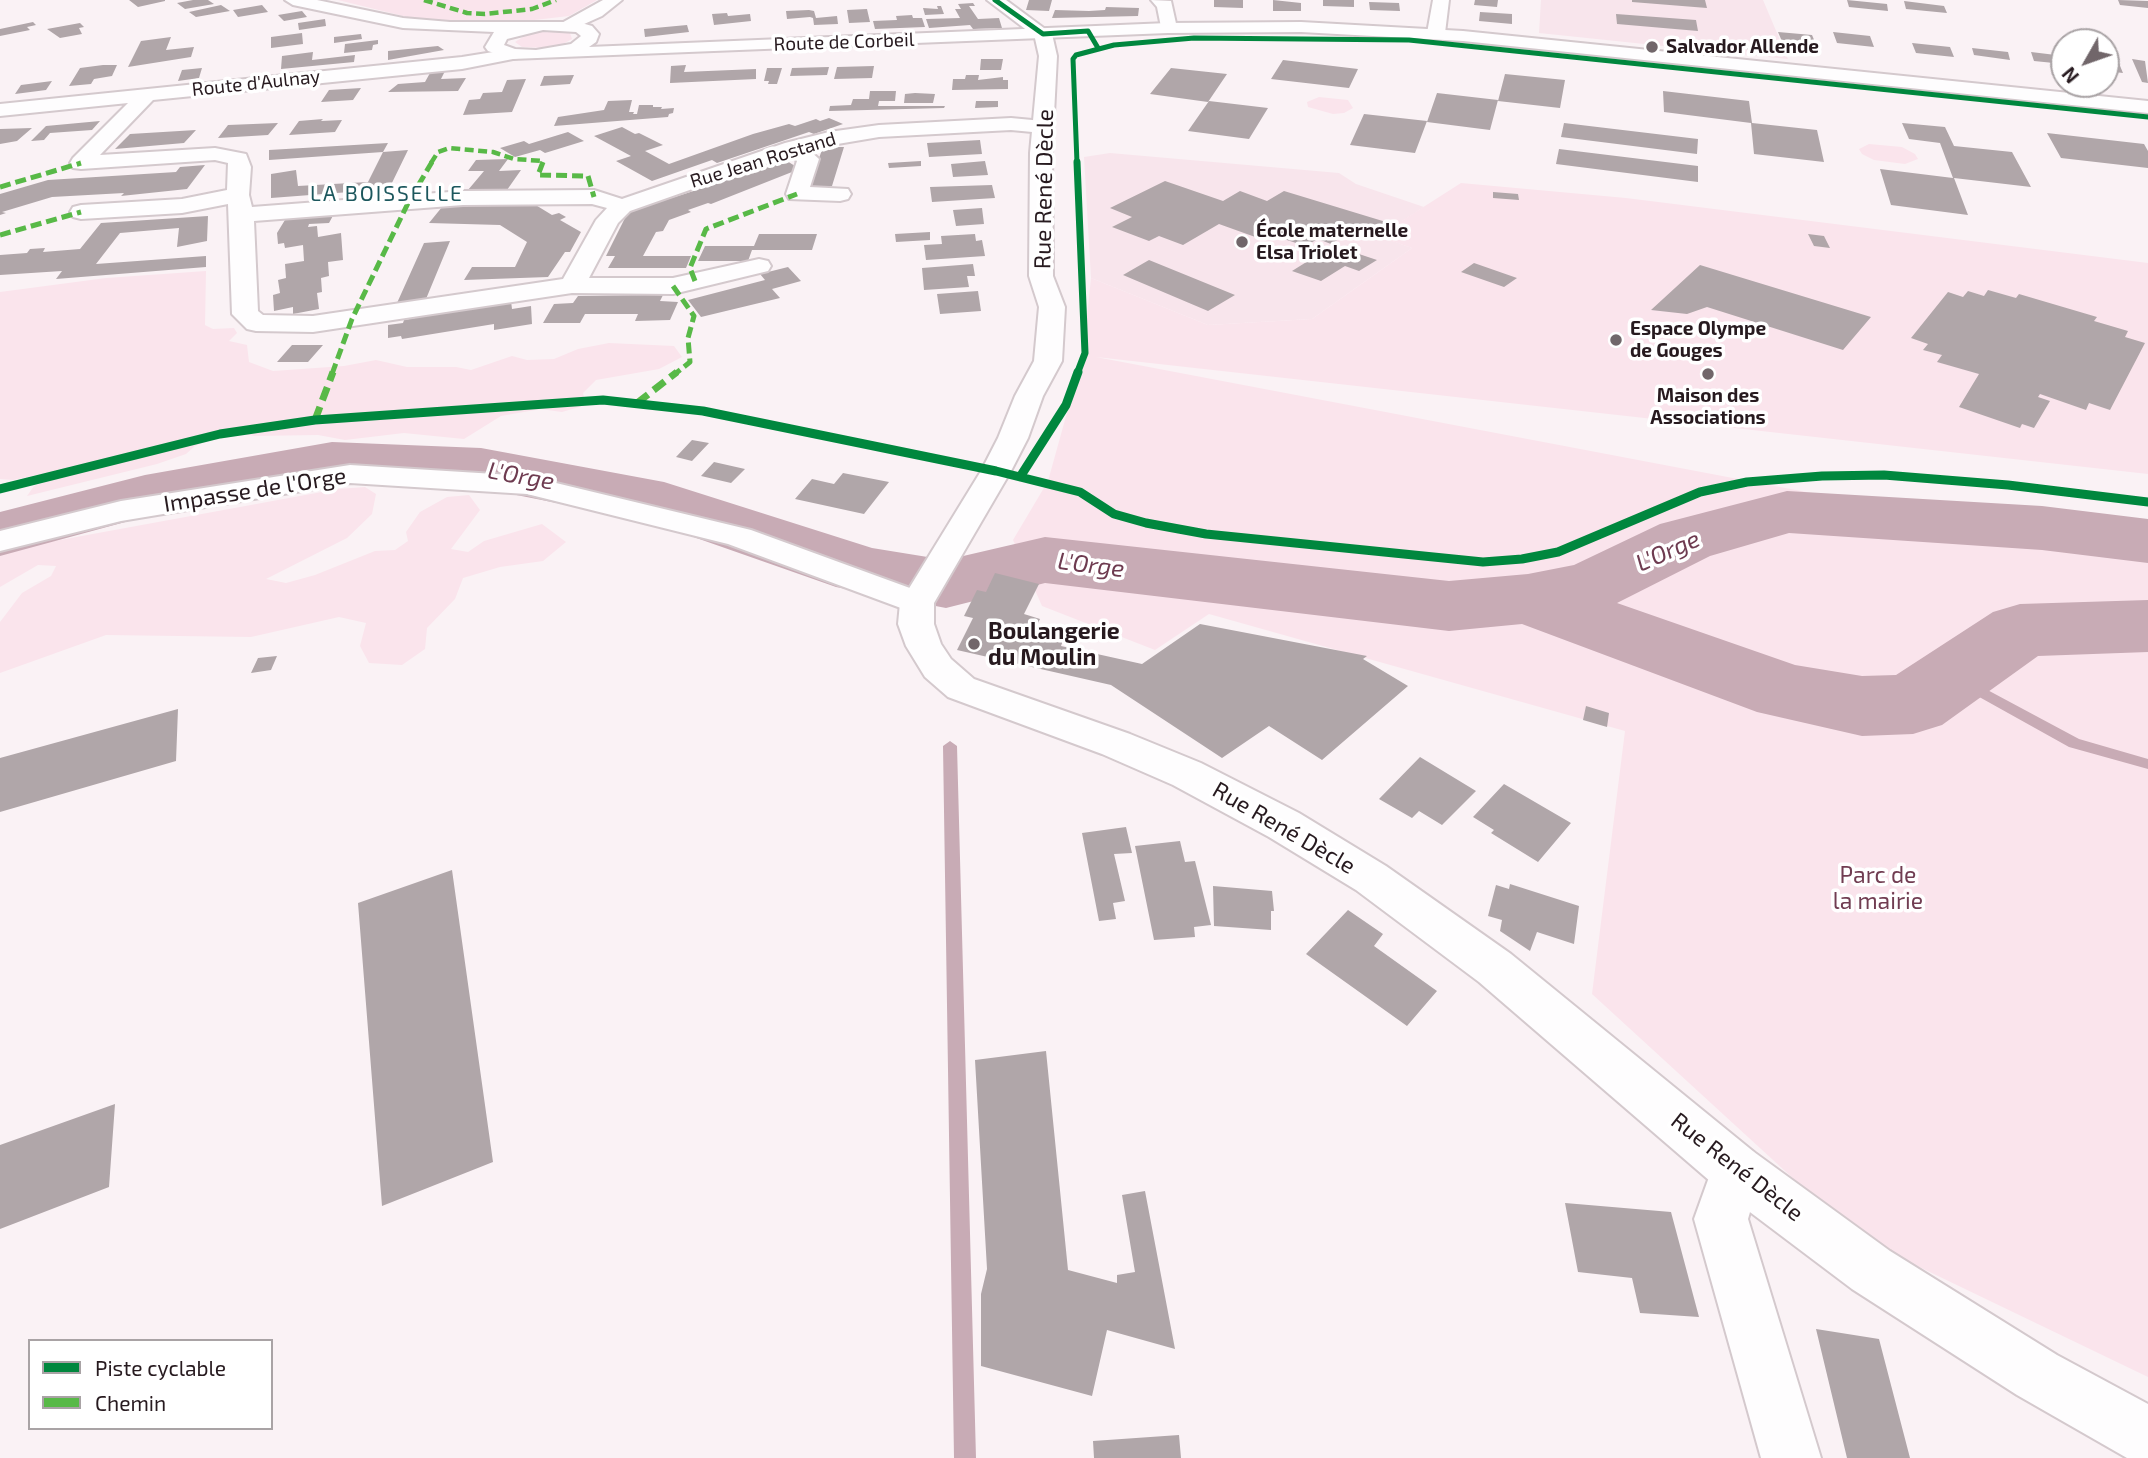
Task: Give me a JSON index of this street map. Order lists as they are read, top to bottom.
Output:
{
  "streets": {
    "street": [
      "Route de Corbeil",
      "Route d'Aulnay",
      "Rue Jean Rostand",
      "Rue René Dècle",
      "Impasse de l'Orge"
    ]
  },
  "crossings": [
    ["Route de Corbeil", "Rue René Dècle"],
    ["Rue Jean Rostand", "Rue René Dècle"],
    ["Rue René Dècle", "Impasse de l'Orge"]
  ],
  "districts": ["LA BOISSELLE"],
  "water": ["L'Orge"],
  "parks": ["Parc de la mairie"],
  "places": [
    "Salvador Allende",
    "École maternelle Elsa Triolet",
    "Espace Olympe de Gouges",
    "Maison des Associations",
    "Boulangerie du Moulin"
  ],
  "legend": ["Piste cyclable", "Chemin"],
  "north": "bottom left"
}
